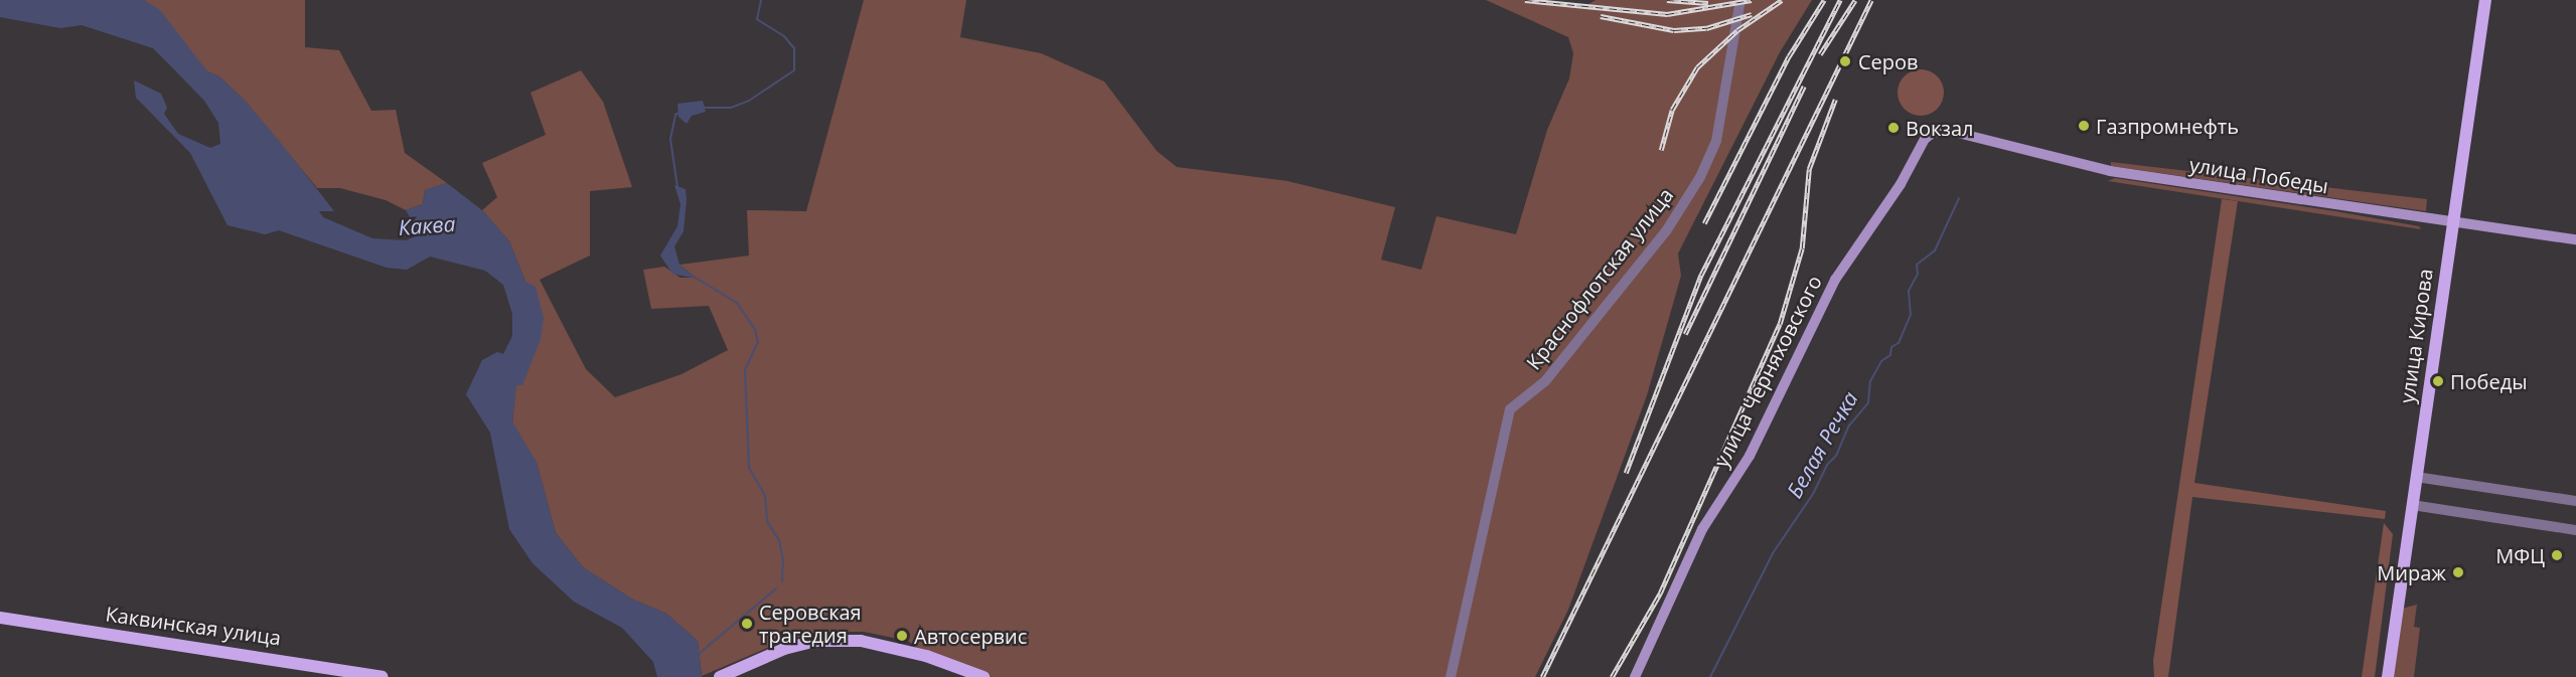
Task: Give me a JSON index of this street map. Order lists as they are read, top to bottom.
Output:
{
  "streets": {
    "main road": [
      "улица Победы",
      "улица Кирова",
      "улица Черняховского",
      "Каквинская улица"
    ],
    "street": ["Краснофлотская улица"]
  },
  "crossings": [
    ["улица Победы", "улица Кирова"],
    ["улица Победы", "улица Черняховского"]
  ],
  "water": ["Каква", "Белая Речка"],
  "places": [
    "Серов",
    "Газпромнефть",
    "Вокзал",
    "Победы",
    "МФЦ",
    "Мираж",
    "Серовская трагедия",
    "Автосервис"
  ]
}
